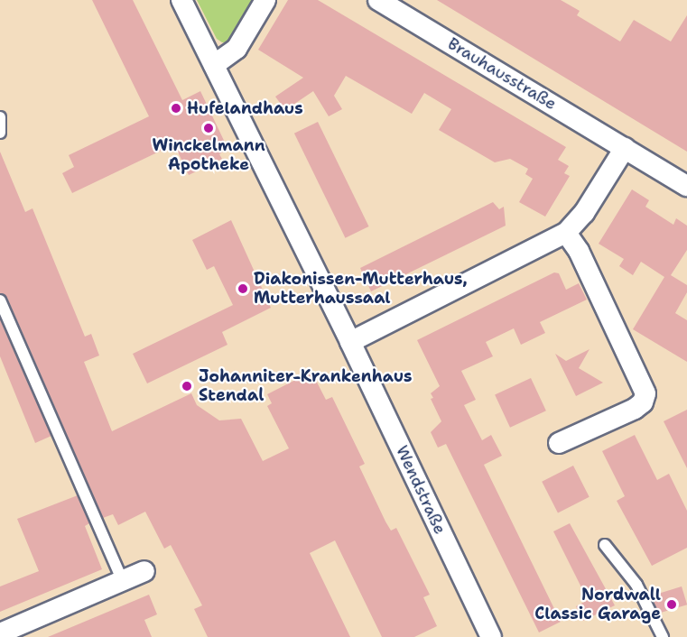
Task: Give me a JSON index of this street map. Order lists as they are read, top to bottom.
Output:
{
  "streets": {
    "street": ["Brauhausstraße", "Wendstraße"]
  },
  "places": [
    "Hufelandhaus",
    "Winckelmann Apotheke",
    "Diakonissen-Mutterhaus, Mutterhaussaal",
    "Johanniter-Krankenhaus Stendal",
    "Nordwall Classic Garage"
  ]
}
